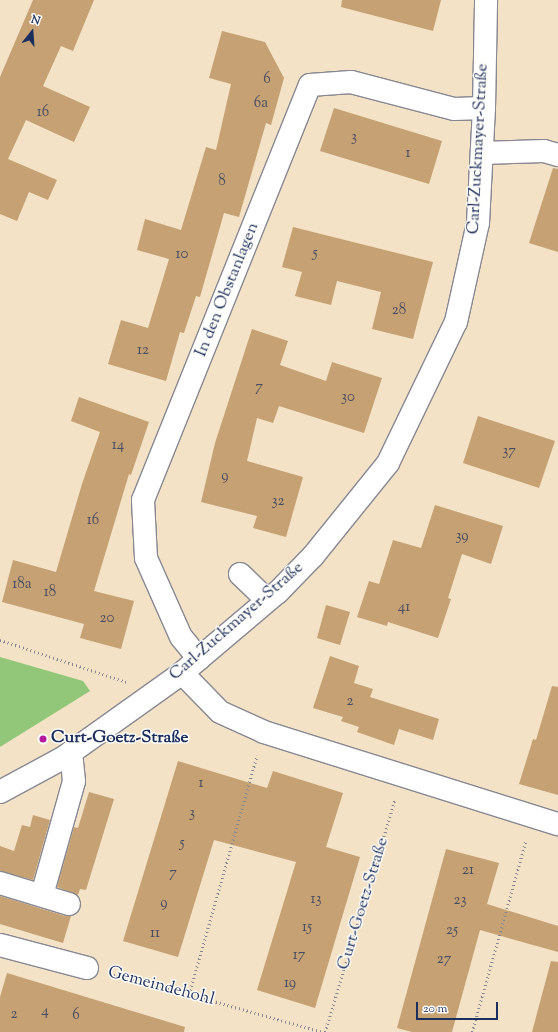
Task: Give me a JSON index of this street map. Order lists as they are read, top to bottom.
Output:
{
  "streets": {
    "street": ["Carl-Zuckmayer-Straße", "In den Obstanlagen", "Gemeindehohl"],
    "path": ["Curt-Goetz-Straße"]
  },
  "crossings": [
    ["Carl-Zuckmayer-Straße", "In den Obstanlagen"],
    ["Curt-Goetz-Straße", "Gemeindehohl"]
  ],
  "places": ["Curt-Goetz-Straße"],
  "house_numbers": [
    "6",
    "6a",
    "16",
    "3",
    "1",
    "8",
    "5",
    "10",
    "28",
    "12",
    "7",
    "30",
    "14",
    "37",
    "9",
    "32",
    "16",
    "39",
    "18a",
    "18",
    "41",
    "20",
    "2",
    "1",
    "3",
    "5",
    "21",
    "7",
    "13",
    "23",
    "9",
    "15",
    "25",
    "11",
    "17",
    "27",
    "19",
    "4",
    "2",
    "6"
  ],
  "scale_bar": "20 m",
  "north": "top"
}
